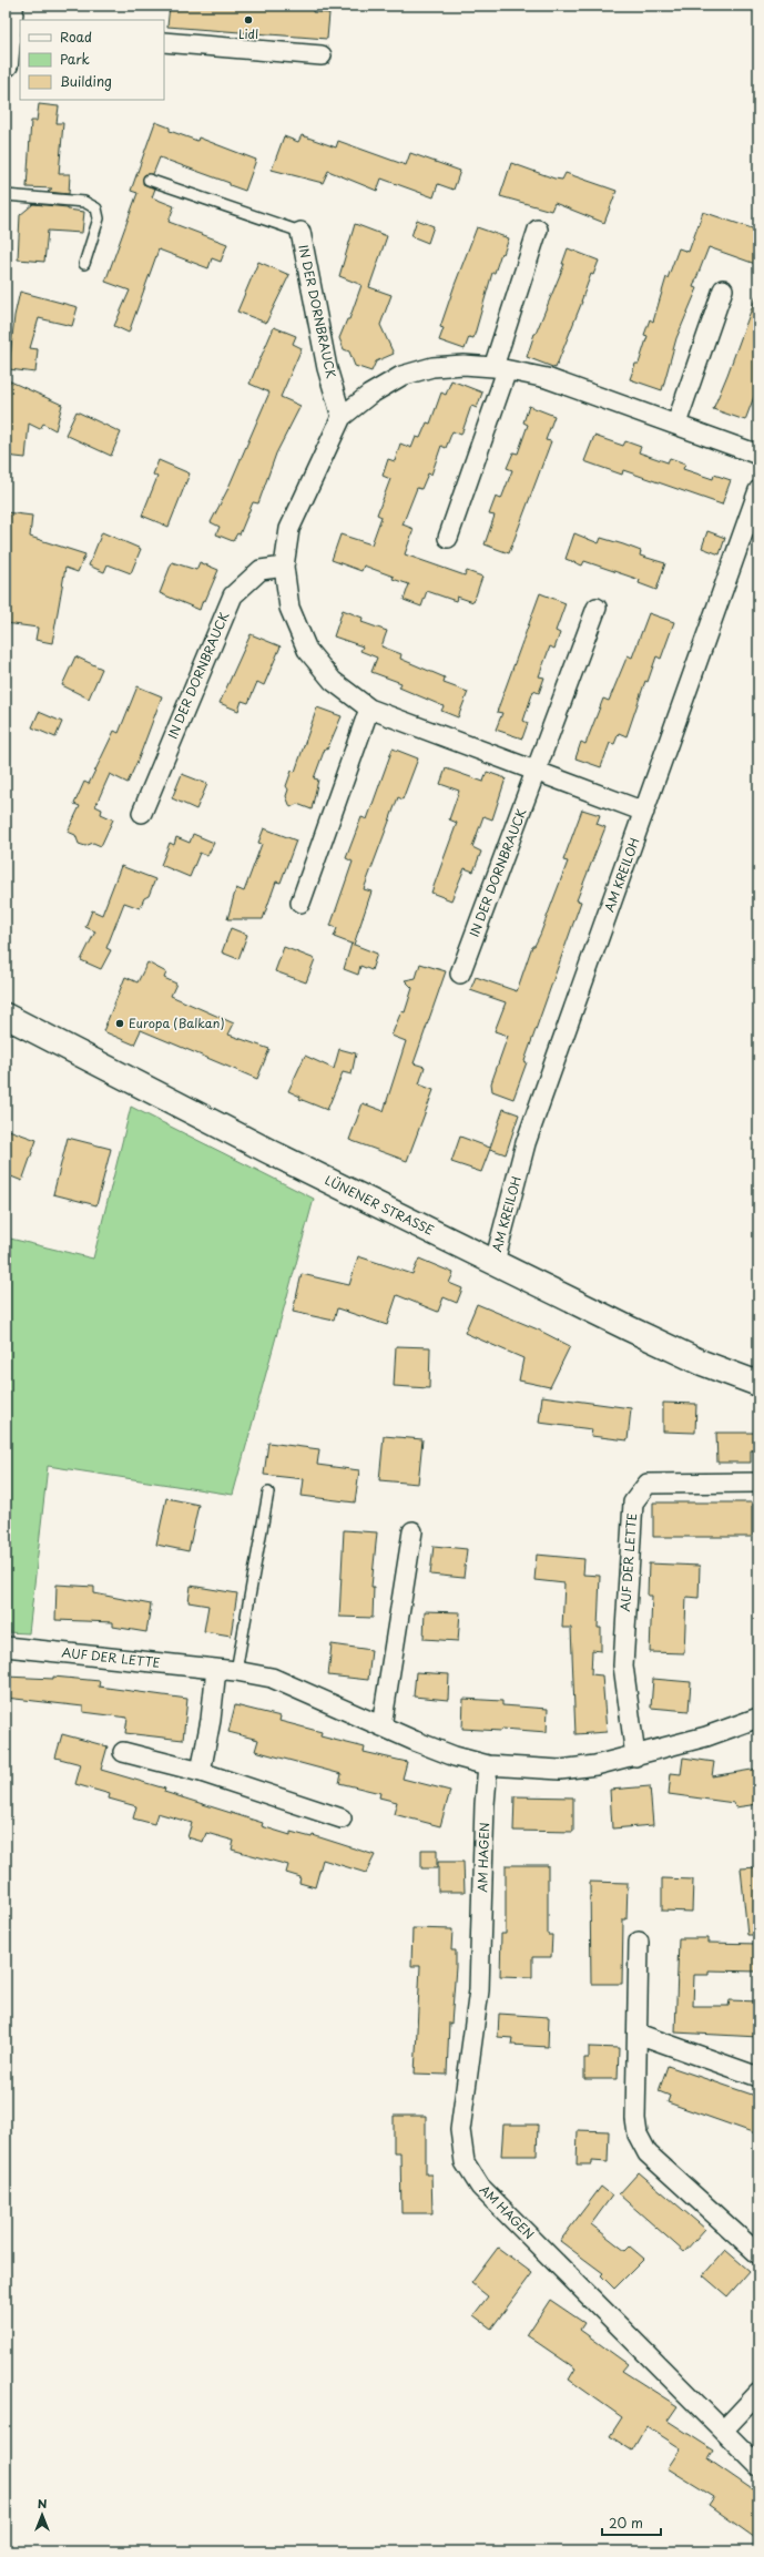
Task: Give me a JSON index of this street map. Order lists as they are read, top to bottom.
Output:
{
  "streets": {
    "main road": ["LÜNENER STRASSE"],
    "street": [
      "IN DER DORNBRAUCK",
      "AM KREILOH",
      "AUF DER LETTE",
      "AM HAGEN"
    ]
  },
  "crossings": [
    ["AM KREILOH", "LÜNENER STRASSE"],
    ["AUF DER LETTE", "AM HAGEN"]
  ],
  "places": ["Lidl", "Europa (Balkan)"],
  "legend": ["Road", "Park", "Building"],
  "scale_bar": "20 m",
  "north": "top"
}
